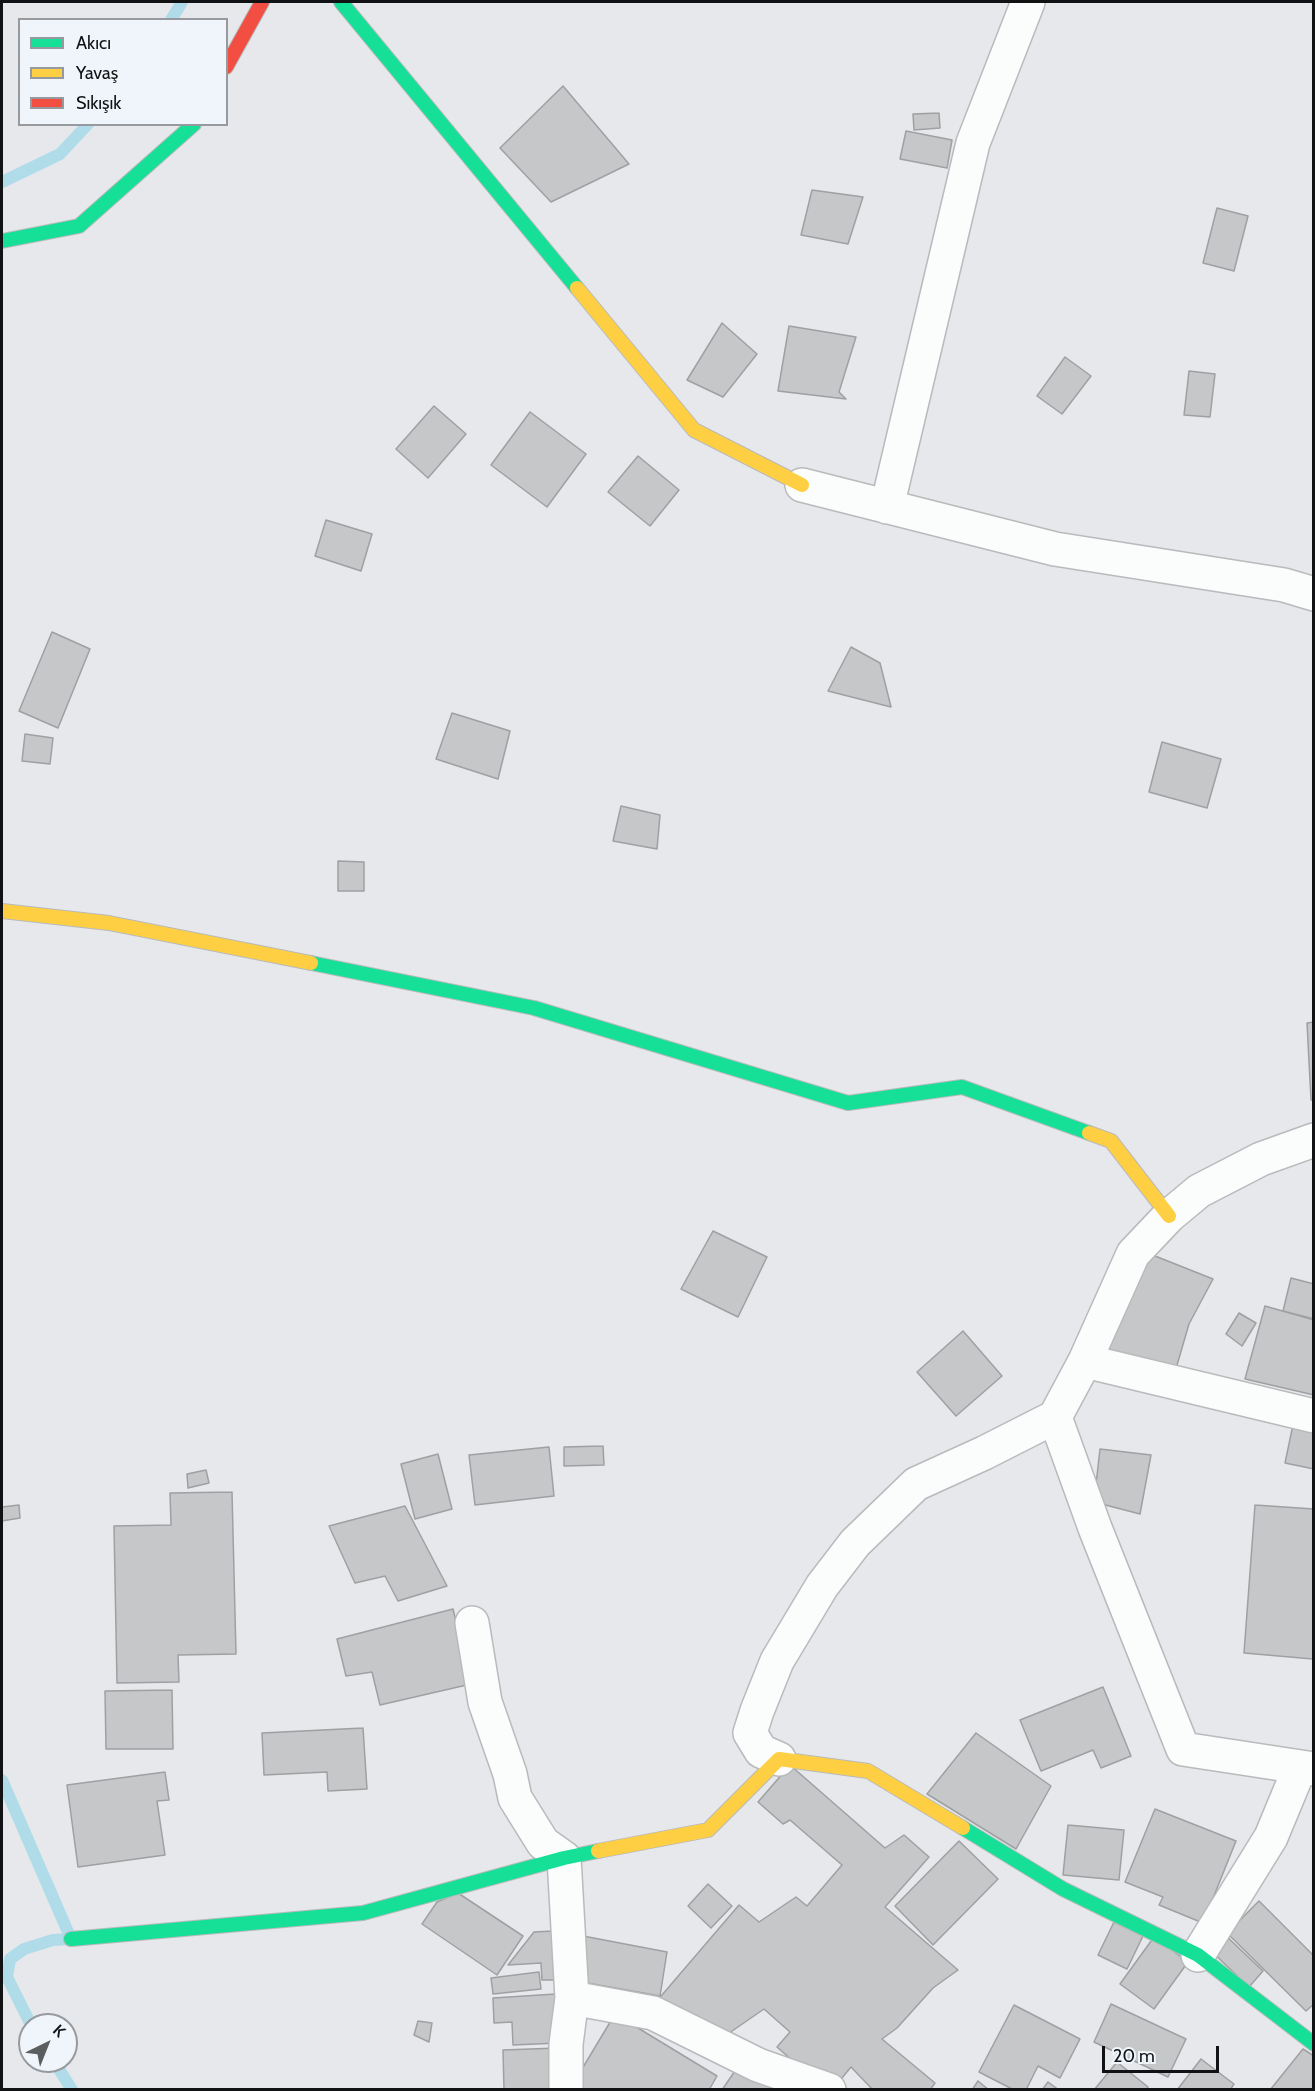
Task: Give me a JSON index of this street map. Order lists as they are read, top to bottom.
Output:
{
  "legend": ["Akıcı", "Yavaş", "Sıkışık"],
  "scale_bar": "20 m",
  "north": "top right"
}
